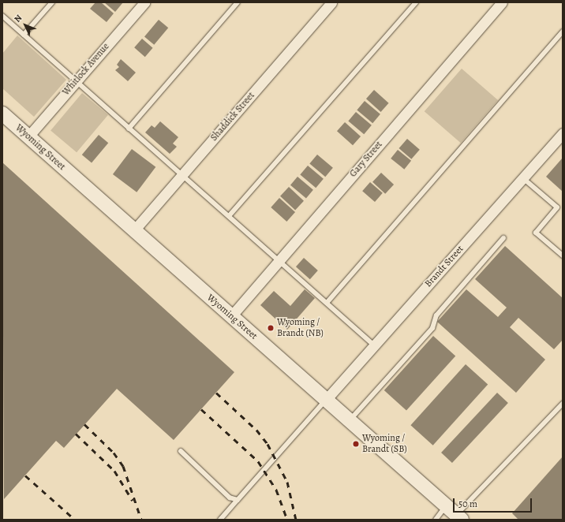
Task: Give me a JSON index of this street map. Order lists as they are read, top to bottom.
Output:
{
  "streets": {
    "street": [
      "Whitlock Avenue",
      "Shaddick Street",
      "Wyoming Street",
      "Gary Street",
      "Brandt Street"
    ]
  },
  "crossings": [
    ["Whitlock Avenue", "Wyoming Street"],
    ["Shaddick Street", "Wyoming Street"],
    ["Wyoming Street", "Gary Street"],
    ["Wyoming Street", "Brandt Street"]
  ],
  "places": ["Wyoming / Brandt (NB)", "Wyoming / Brandt (SB)"],
  "scale_bar": "50 m",
  "north": "top left"
}
